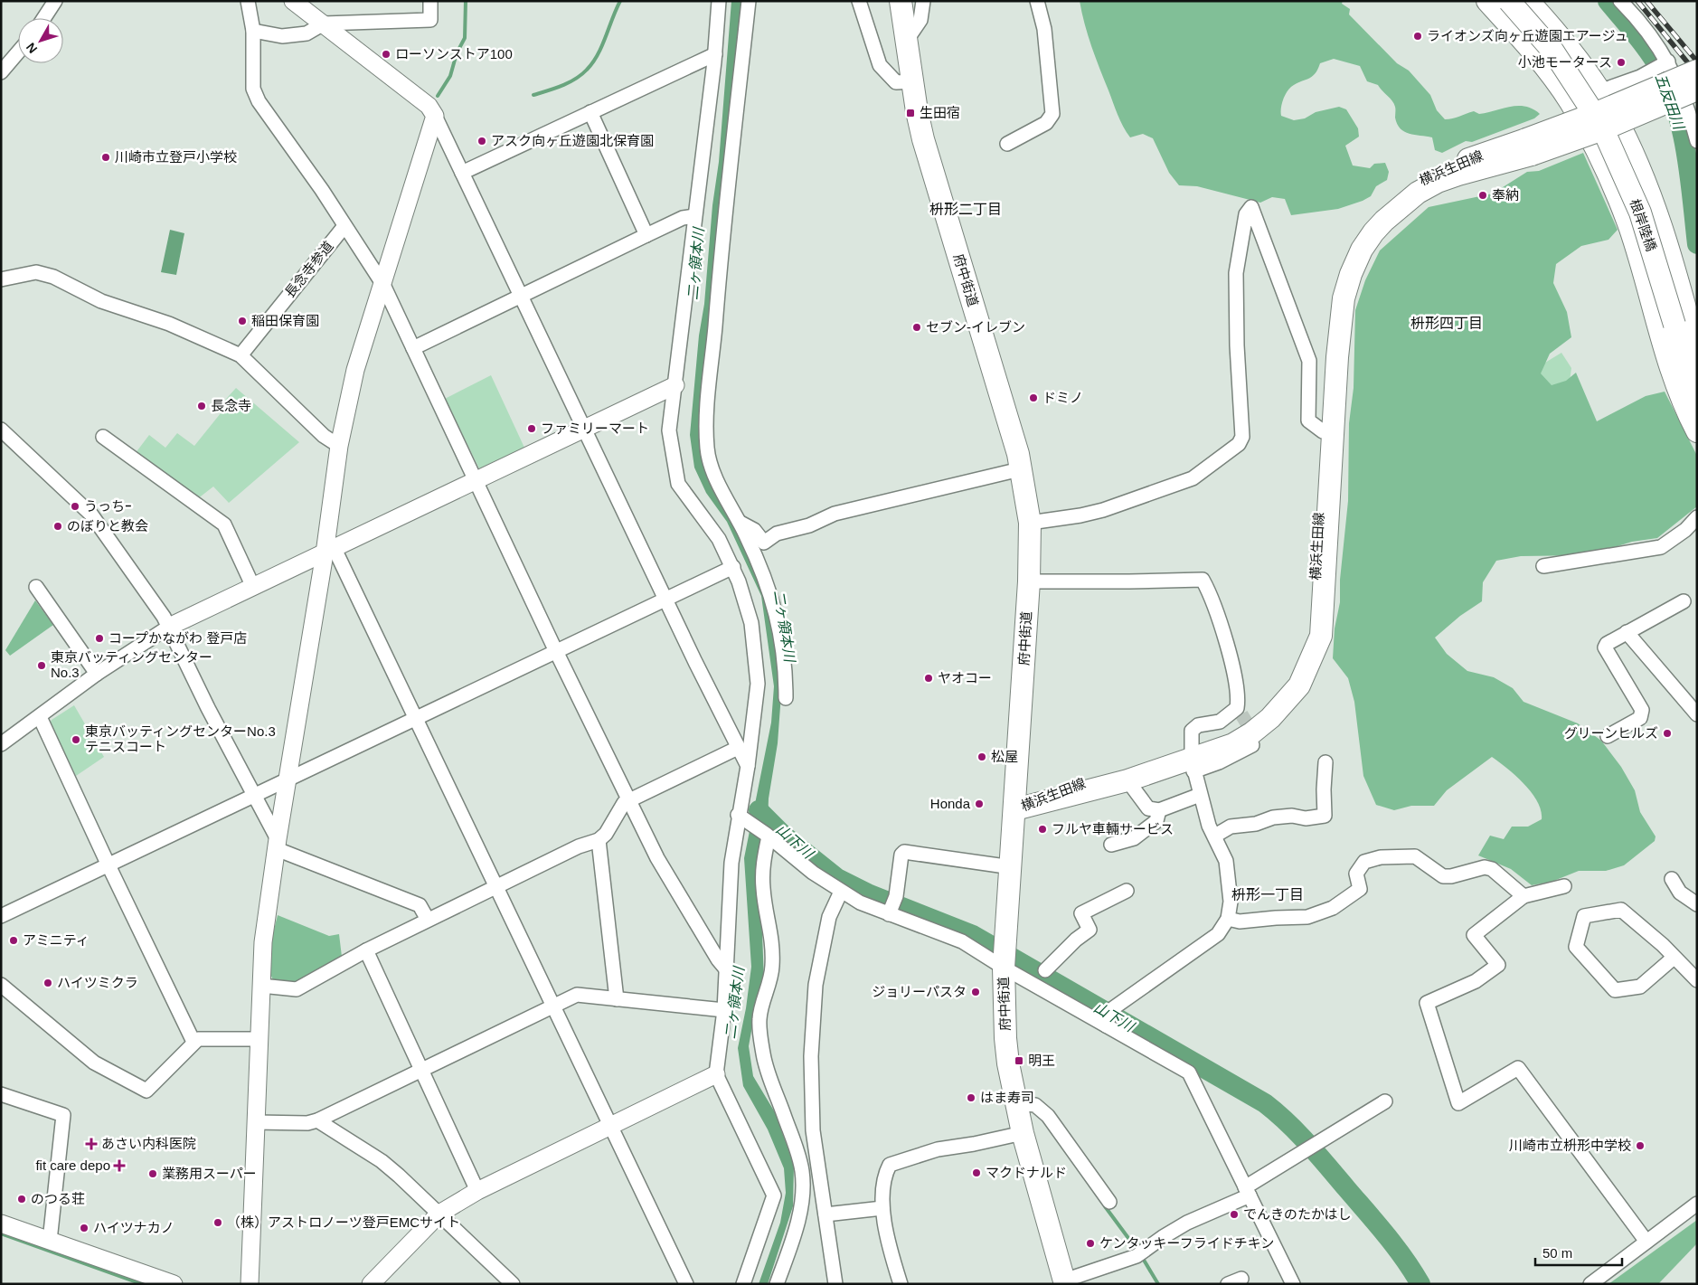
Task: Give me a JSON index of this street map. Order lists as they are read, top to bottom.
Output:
{
  "streets": {
    "main road": ["横浜生田線", "根岸陸橋", "府中街道"],
    "street": ["長念寺参道"]
  },
  "crossings": [
    ["横浜生田線", "府中街道"]
  ],
  "districts": ["枡形二丁目", "枡形四丁目", "枡形一丁目"],
  "water": ["五反田川", "二ヶ領本川", "山下川"],
  "places": {
    "other": [
      "ライオンズ向ヶ丘遊園エアージュ",
      "ローソンストア100",
      "小池モータース",
      "アスク向ヶ丘遊園北保育園",
      "川崎市立登戸小学校",
      "奉納",
      "稲田保育園",
      "セブン-イレブン",
      "ドミノ",
      "長念寺",
      "ファミリーマート",
      "うっちｰ",
      "のぼりと教会",
      "コープかながわ 登戸店",
      "東京バッティングセンター No.3",
      "ヤオコー",
      "グリーンヒルズ",
      "東京バッティングセンターNo.3 テニスコート",
      "松屋",
      "Honda",
      "フルヤ車輛サービス",
      "アミニティ",
      "ハイツミクラ",
      "ジョリーパスタ",
      "はま寿司",
      "川崎市立枡形中学校",
      "マクドナルド",
      "業務用スーパー",
      "のつる荘",
      "でんきのたかはし",
      "（株）アストロノーツ登戸EMCサイト",
      "ハイツナカノ",
      "ケンタッキーフライドチキン"
    ],
    "transit": ["生田宿", "明王"],
    "health": ["あさい内科医院", "fit care depo"]
  },
  "scale_bar": "50 m",
  "north": "bottom left"
}
